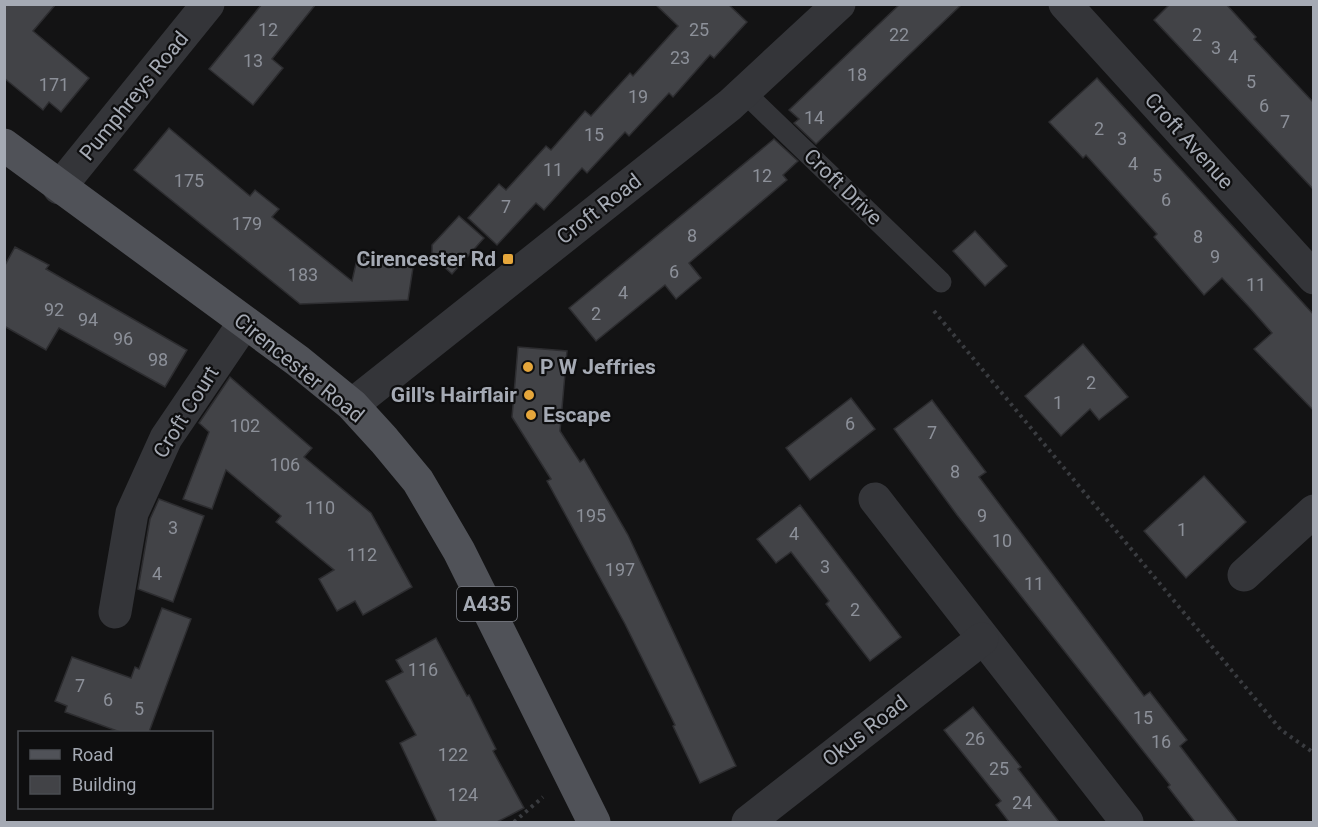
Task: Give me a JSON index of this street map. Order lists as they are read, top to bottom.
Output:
{
  "streets": {
    "main road": ["Cirencester Road", "A435"],
    "street": [
      "Pumphreys Road",
      "Croft Avenue",
      "Croft Road",
      "Croft Court",
      "Okus Road"
    ],
    "lane": ["Croft Drive"]
  },
  "crossings": [
    ["Pumphreys Road", "Cirencester Road"],
    ["Croft Drive", "Croft Road"],
    ["Croft Road", "Cirencester Road"],
    ["Cirencester Road", "Croft Court"]
  ],
  "places": {
    "transit": ["Cirencester Rd"],
    "other": ["P W Jeffries", "Gill's Hairflair", "Escape"]
  },
  "house_numbers": [
    "12",
    "25",
    "22",
    "2",
    "3",
    "4",
    "23",
    "13",
    "18",
    "5",
    "171",
    "19",
    "6",
    "14",
    "7",
    "2",
    "15",
    "3",
    "4",
    "11",
    "12",
    "5",
    "175",
    "6",
    "7",
    "179",
    "8",
    "8",
    "9",
    "6",
    "183",
    "11",
    "4",
    "92",
    "2",
    "94",
    "96",
    "98",
    "2",
    "1",
    "6",
    "102",
    "7",
    "106",
    "8",
    "110",
    "195",
    "9",
    "3",
    "1",
    "4",
    "10",
    "112",
    "3",
    "197",
    "4",
    "11",
    "2",
    "116",
    "7",
    "6",
    "5",
    "15",
    "26",
    "16",
    "122",
    "25",
    "124",
    "24"
  ],
  "legend": ["Road", "Building"]
}
